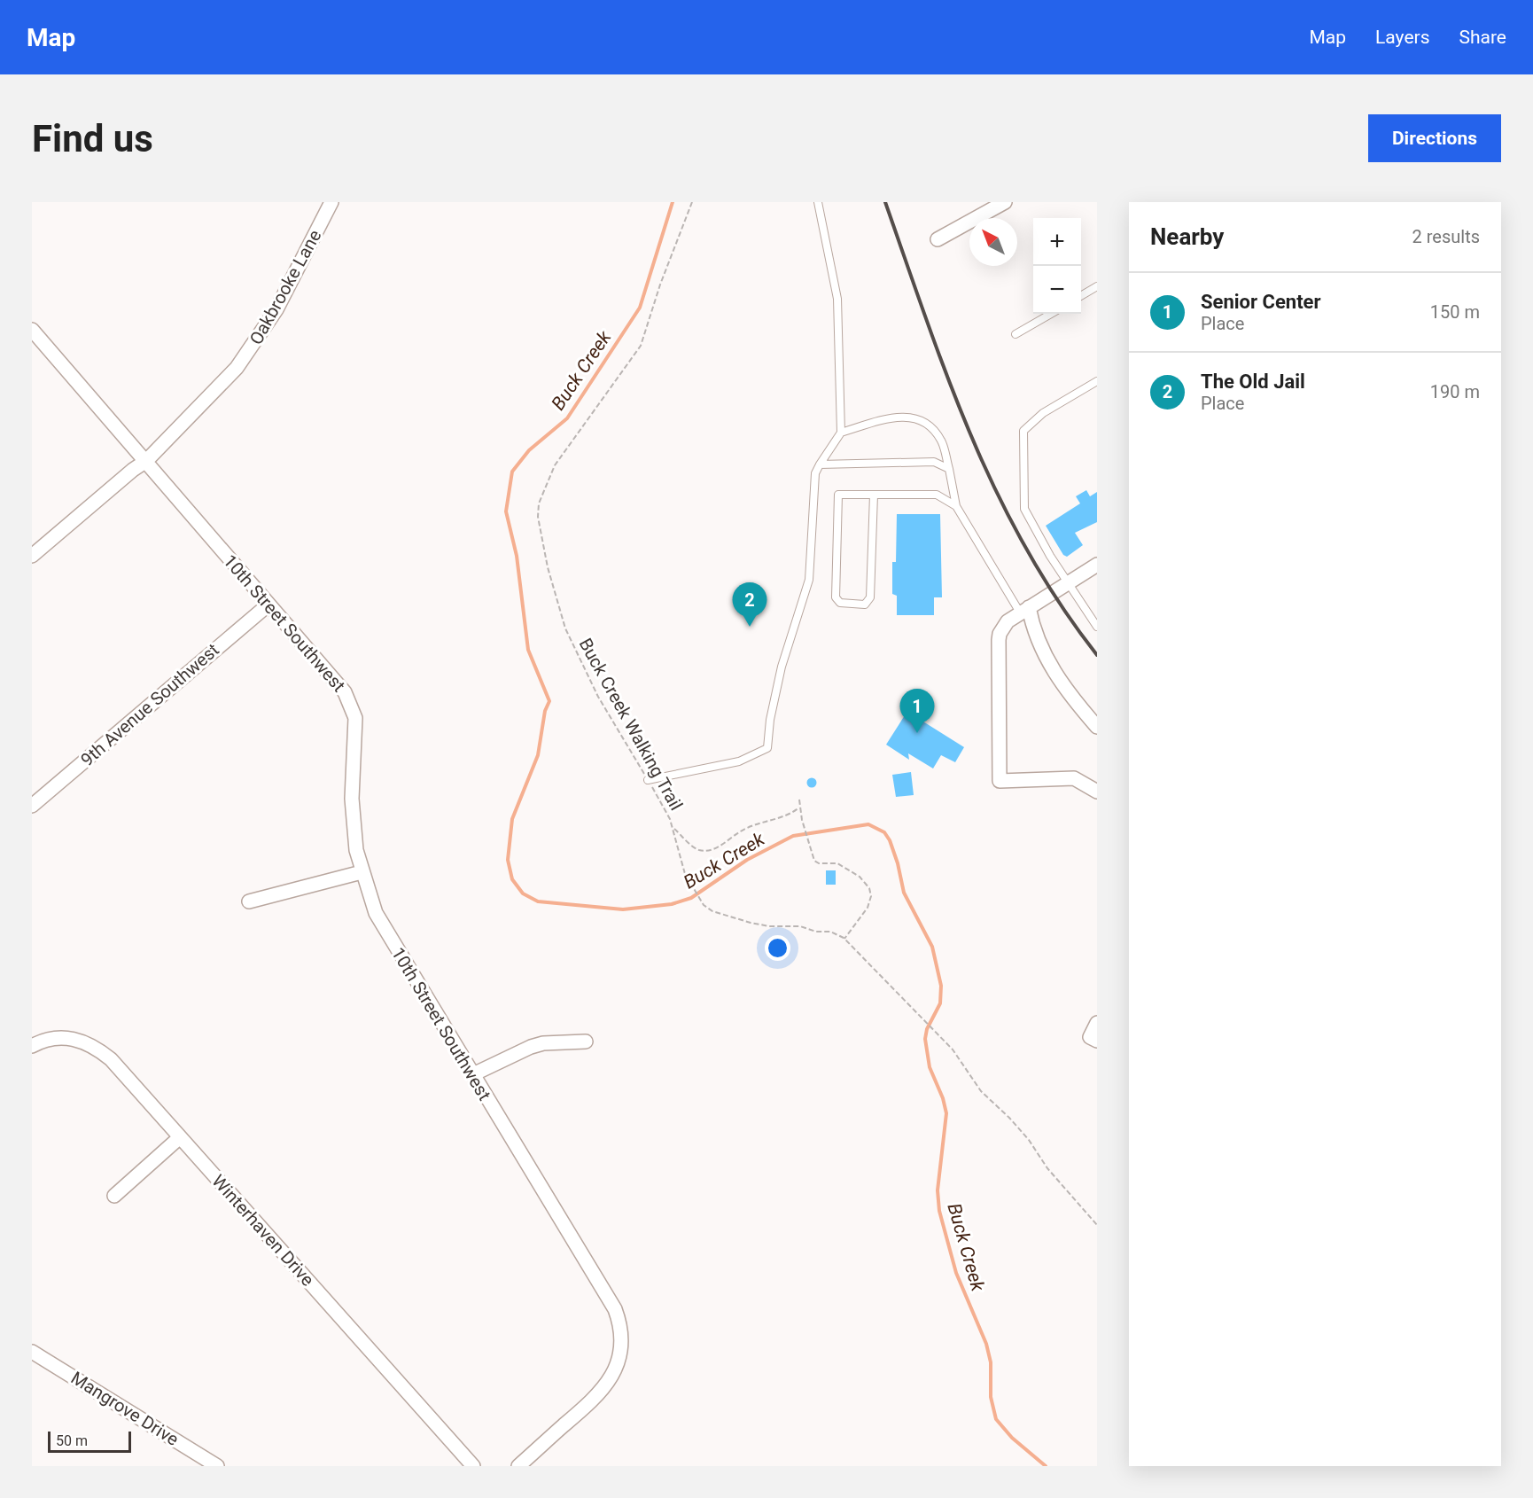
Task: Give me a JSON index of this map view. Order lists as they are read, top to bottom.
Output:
{
  "streets": {
    "street": [
      "Oakbrooke Lane",
      "10th Street Southwest",
      "9th Avenue Southwest",
      "Winterhaven Drive",
      "Mangrove Drive"
    ],
    "path": ["Buck Creek Walking Trail"]
  },
  "crossings": [
    ["Oakbrooke Lane", "10th Street Southwest"],
    ["10th Street Southwest", "9th Avenue Southwest"]
  ],
  "water": ["Buck Creek"],
  "scale_bar": "50 m",
  "north": "top left",
  "page": {
    "header": "Map",
    "nav": ["Map", "Layers", "Share"],
    "buttons": "Directions",
    "title": "Find us",
    "heading": ["Nearby", "2 results"],
    "map_buttons": ["+", "−"],
    "list": [
      {
        "mark": "1",
        "name": "Senior Center",
        "note": "Place",
        "value": "150 m"
      },
      {
        "mark": "2",
        "name": "The Old Jail",
        "note": "Place",
        "value": "190 m"
      }
    ],
    "pins": ["2", "1"],
    "scale": "50 m"
  }
}
